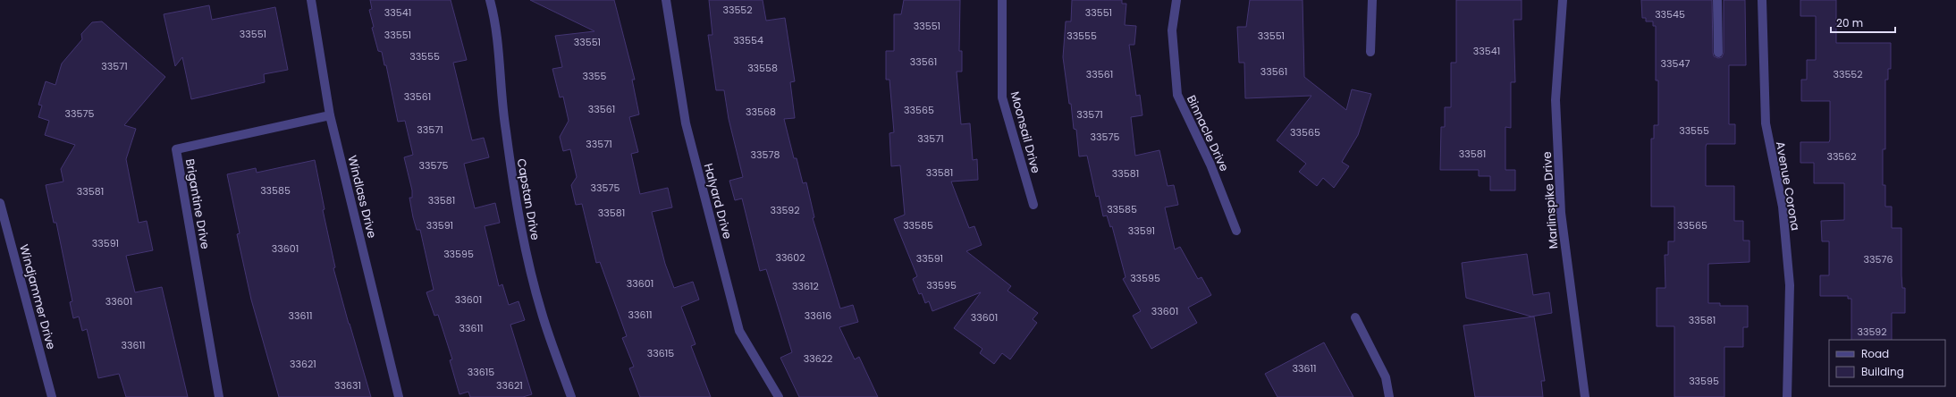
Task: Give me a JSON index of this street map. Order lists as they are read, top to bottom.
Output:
{
  "streets": {
    "street": [
      "Moonsail Drive",
      "Binnacle Drive",
      "Avenue Corona",
      "Windlass Drive",
      "Capstan Drive",
      "Marlinspike Drive",
      "Halyard Drive",
      "Brigantine Drive",
      "Windjammer Drive"
    ]
  },
  "crossings": [
    ["Windlass Drive", "Brigantine Drive"]
  ],
  "house_numbers": [
    "33552",
    "33541",
    "33551",
    "33545",
    "33551",
    "33551",
    "33551",
    "33555",
    "33551",
    "33554",
    "33551",
    "33541",
    "33555",
    "33561",
    "33547",
    "33571",
    "33558",
    "33561",
    "33561",
    "33552",
    "3355",
    "33561",
    "33561",
    "33565",
    "33568",
    "33575",
    "33571",
    "33571",
    "33555",
    "33565",
    "33575",
    "33571",
    "33571",
    "33581",
    "33578",
    "33562",
    "33575",
    "33581",
    "33581",
    "33575",
    "33585",
    "33581",
    "33581",
    "33585",
    "33592",
    "33581",
    "33591",
    "33585",
    "33565",
    "33591",
    "33591",
    "33601",
    "33595",
    "33602",
    "33591",
    "33576",
    "33595",
    "33601",
    "33595",
    "33612",
    "33601",
    "33601",
    "33601",
    "33611",
    "33611",
    "33616",
    "33601",
    "33581",
    "33611",
    "33592",
    "33611",
    "33615",
    "33622",
    "33621",
    "33611",
    "33615",
    "33595",
    "33631",
    "33621"
  ],
  "legend": ["Road", "Building"],
  "scale_bar": "20 m"
}
